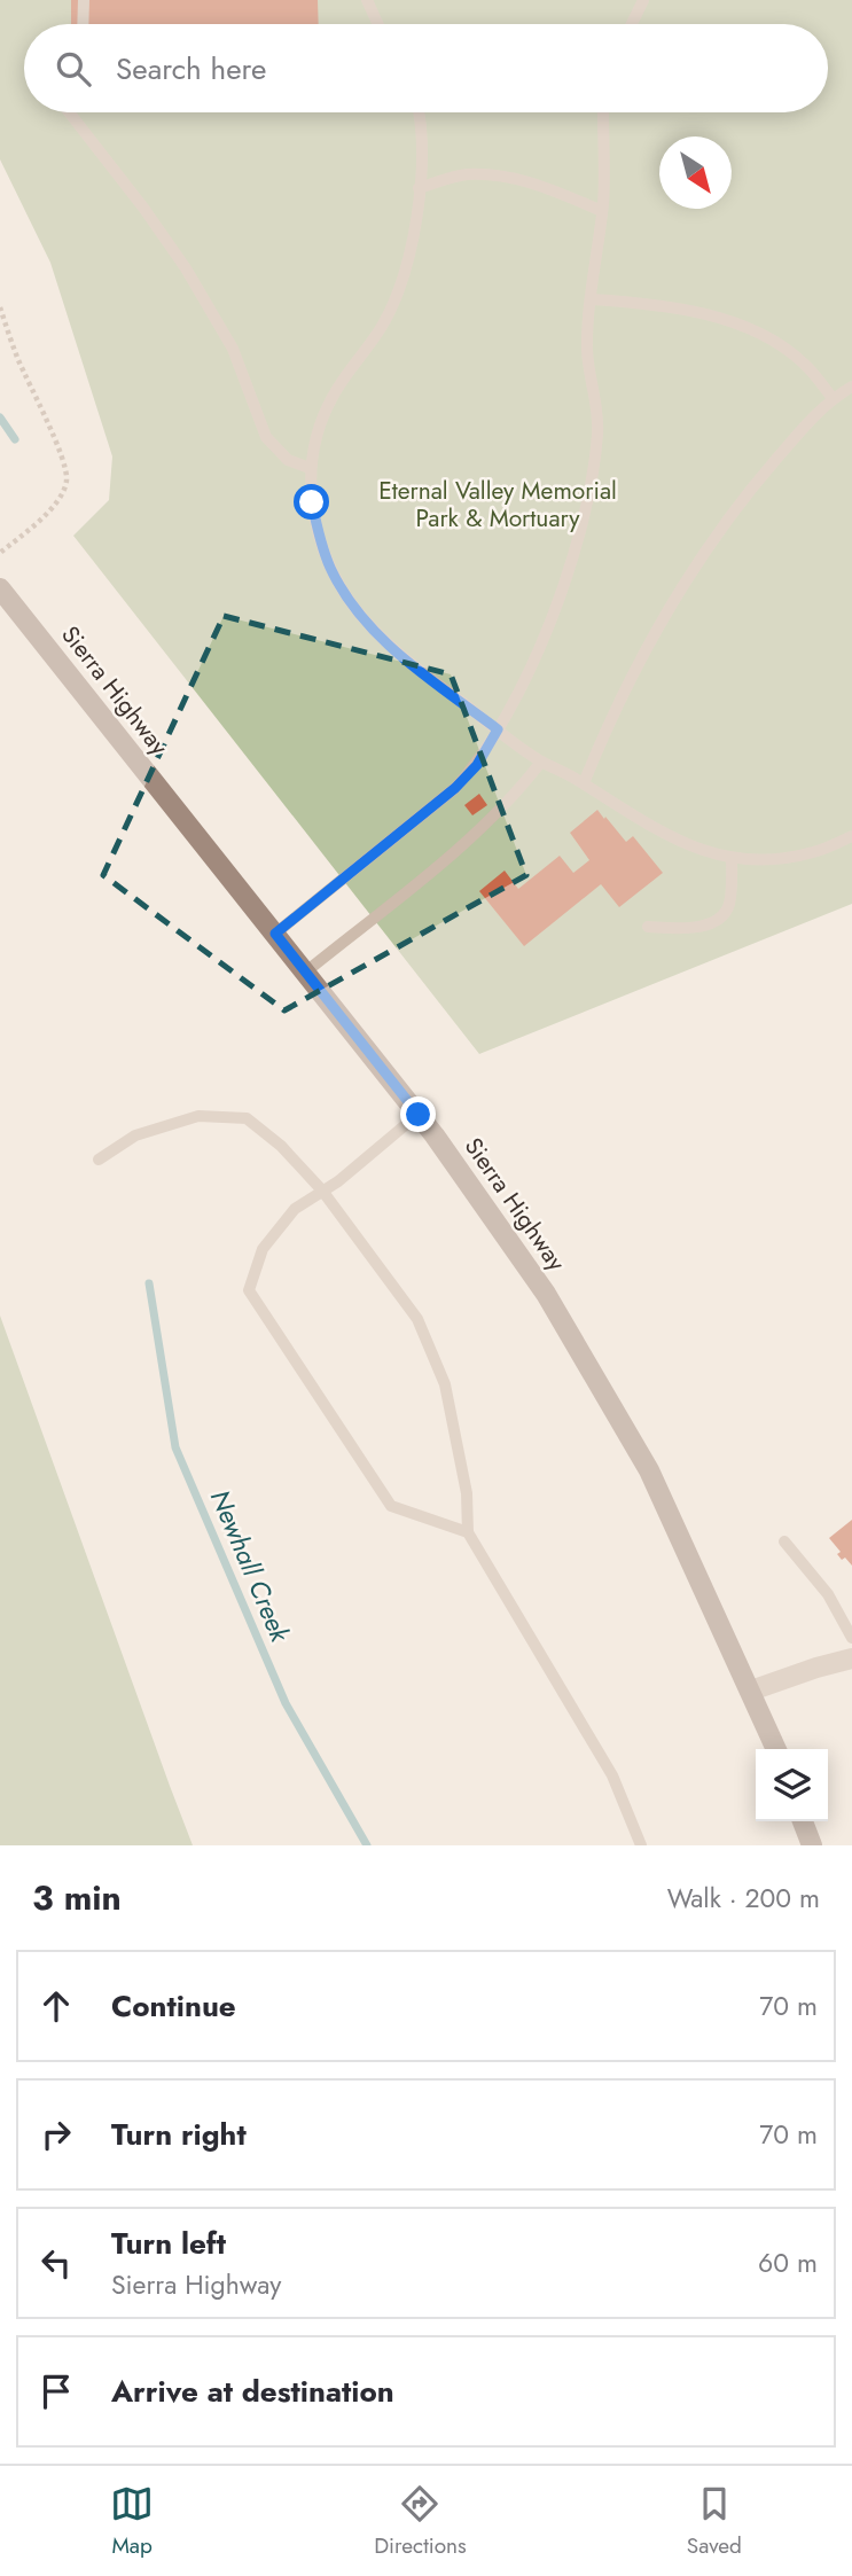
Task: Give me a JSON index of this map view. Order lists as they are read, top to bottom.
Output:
{
  "streets": {
    "main road": ["Sierra Highway"]
  },
  "water": ["Newhall Creek"],
  "parks": ["Eternal Valley Memorial Park & Mortuary"],
  "north": "bottom right",
  "page": {
    "search": "Search here",
    "heading": ["3 min", "Walk · 200 m"],
    "list": [
      ["Continue", "70 m"],
      ["Turn right", "70 m"],
      ["Turn left", "Sierra Highway", "60 m"],
      "Arrive at destination"
    ],
    "nav": ["Map", "Directions", "Saved"]
  }
}
